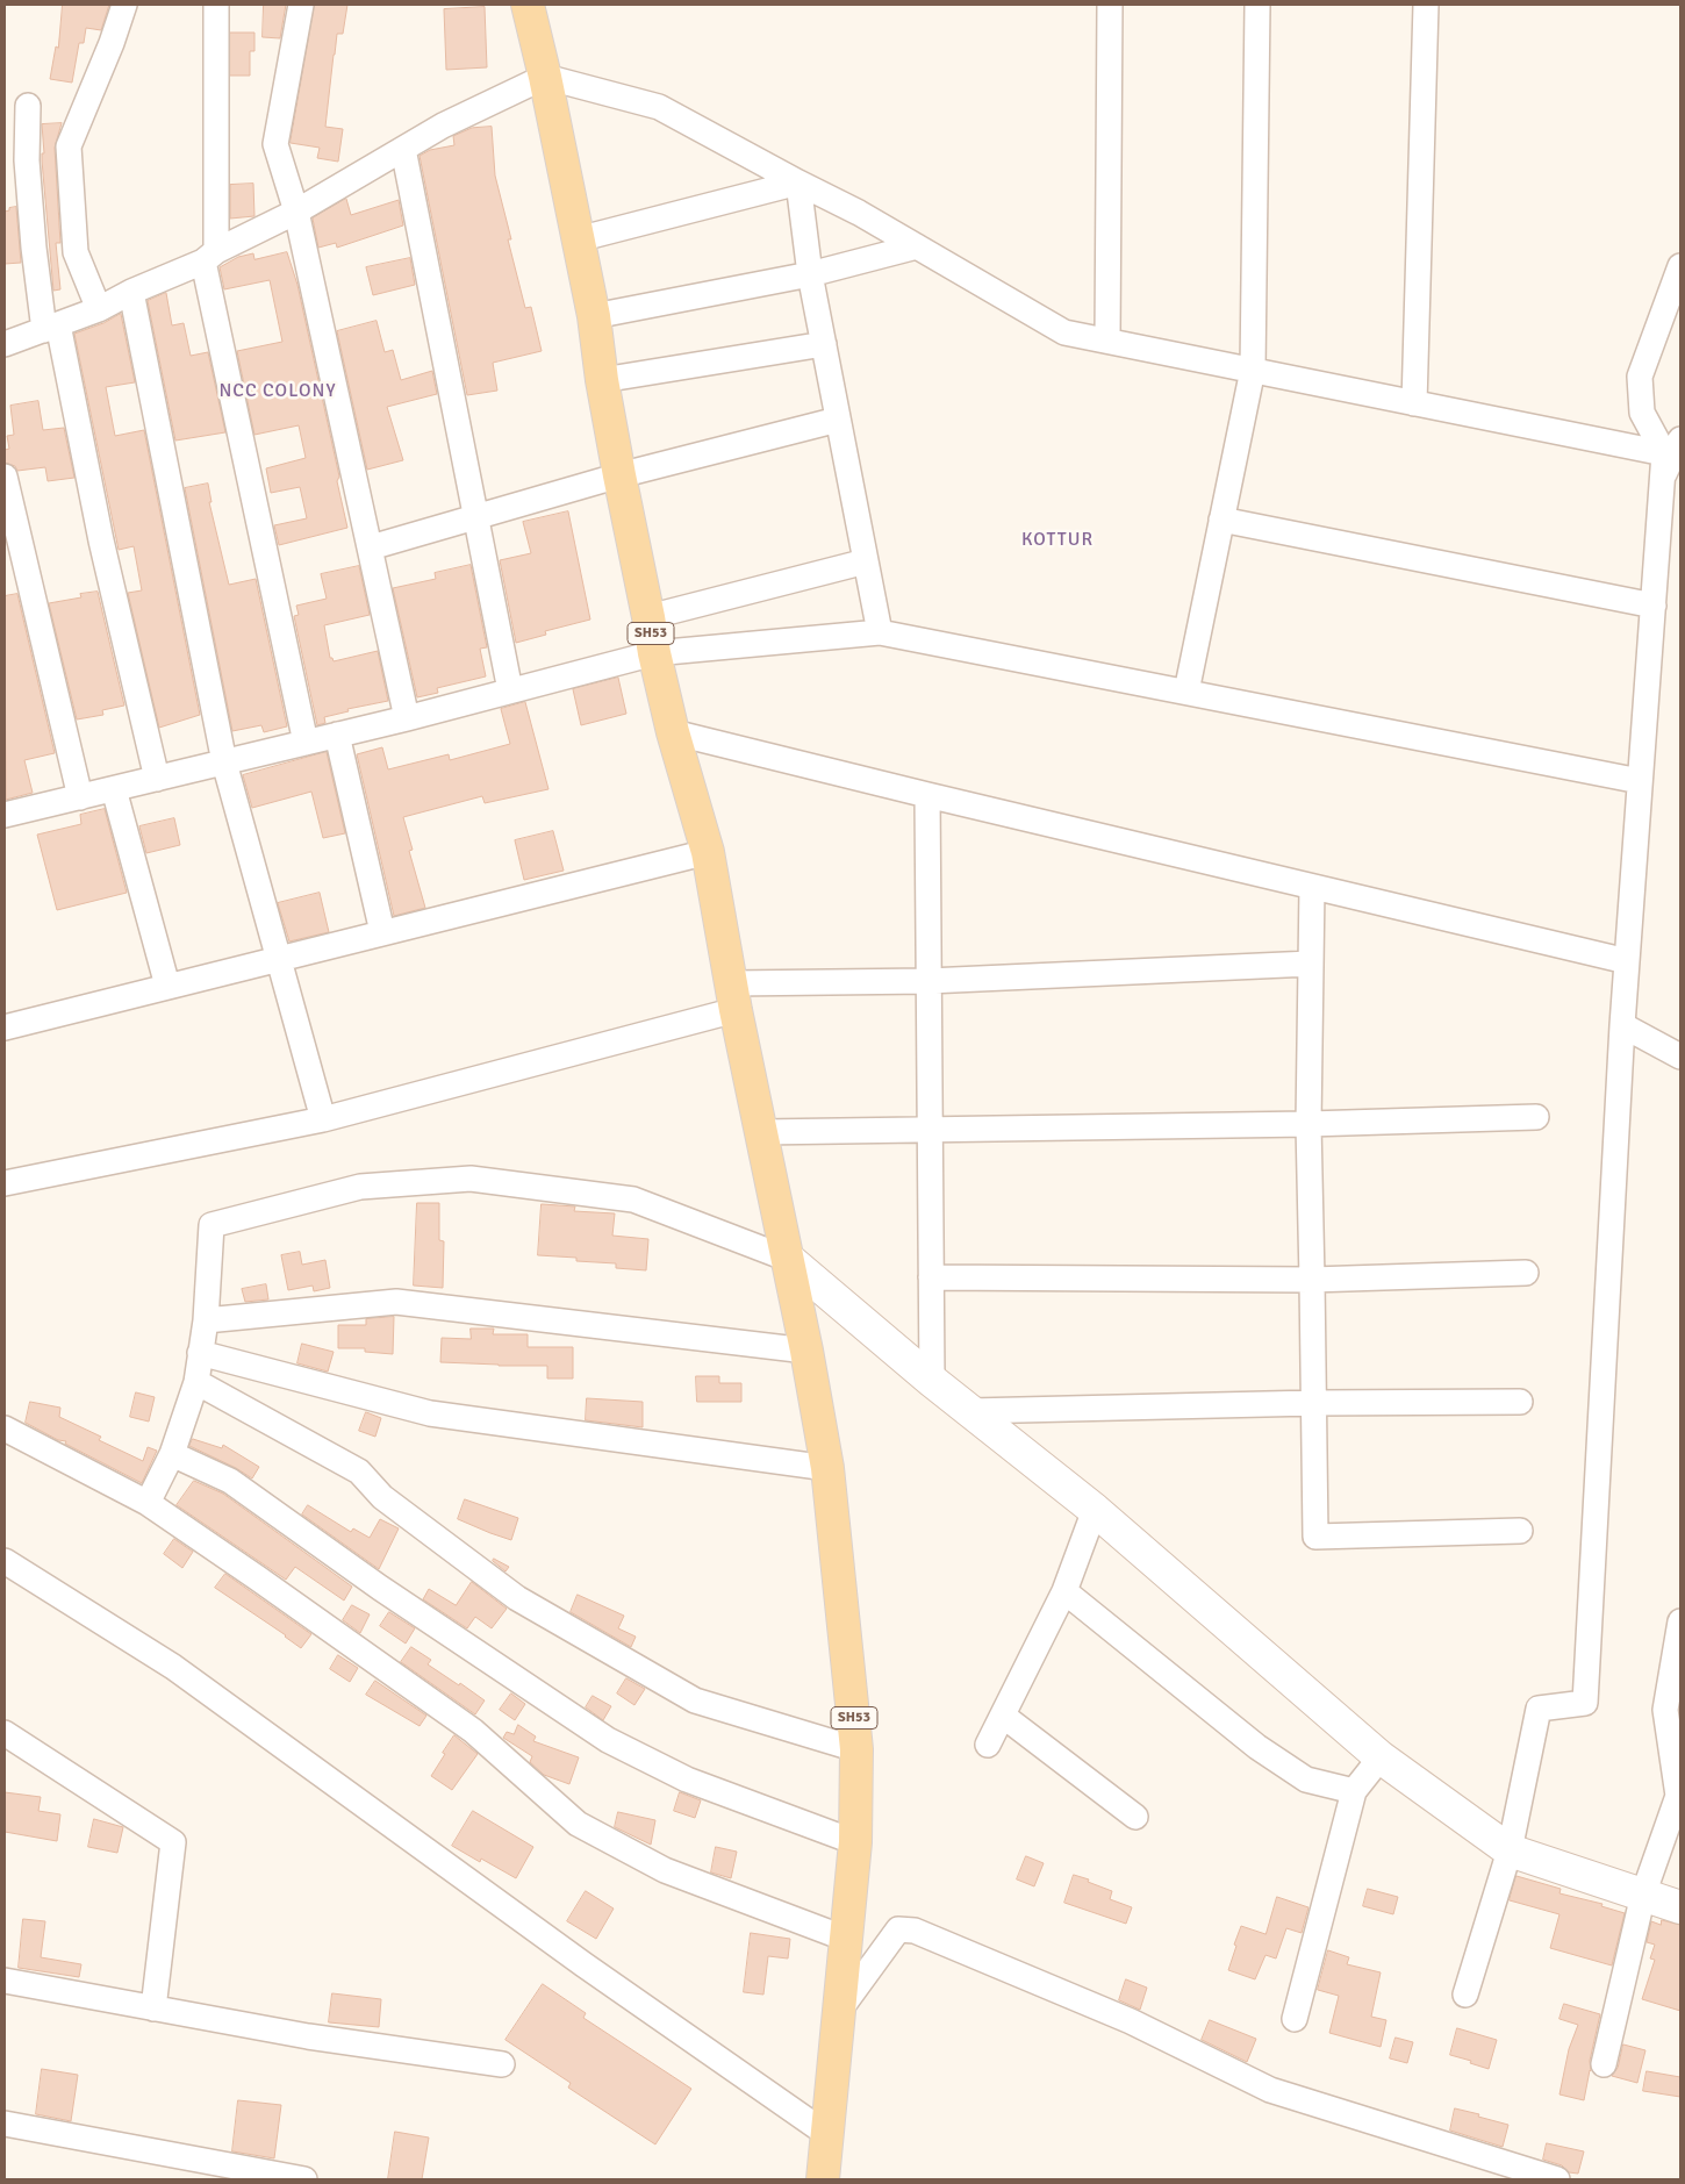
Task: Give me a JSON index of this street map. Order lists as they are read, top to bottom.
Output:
{
  "streets": {
    "main road": ["SH53"]
  },
  "districts": ["NCC COLONY", "KOTTUR"]
}
